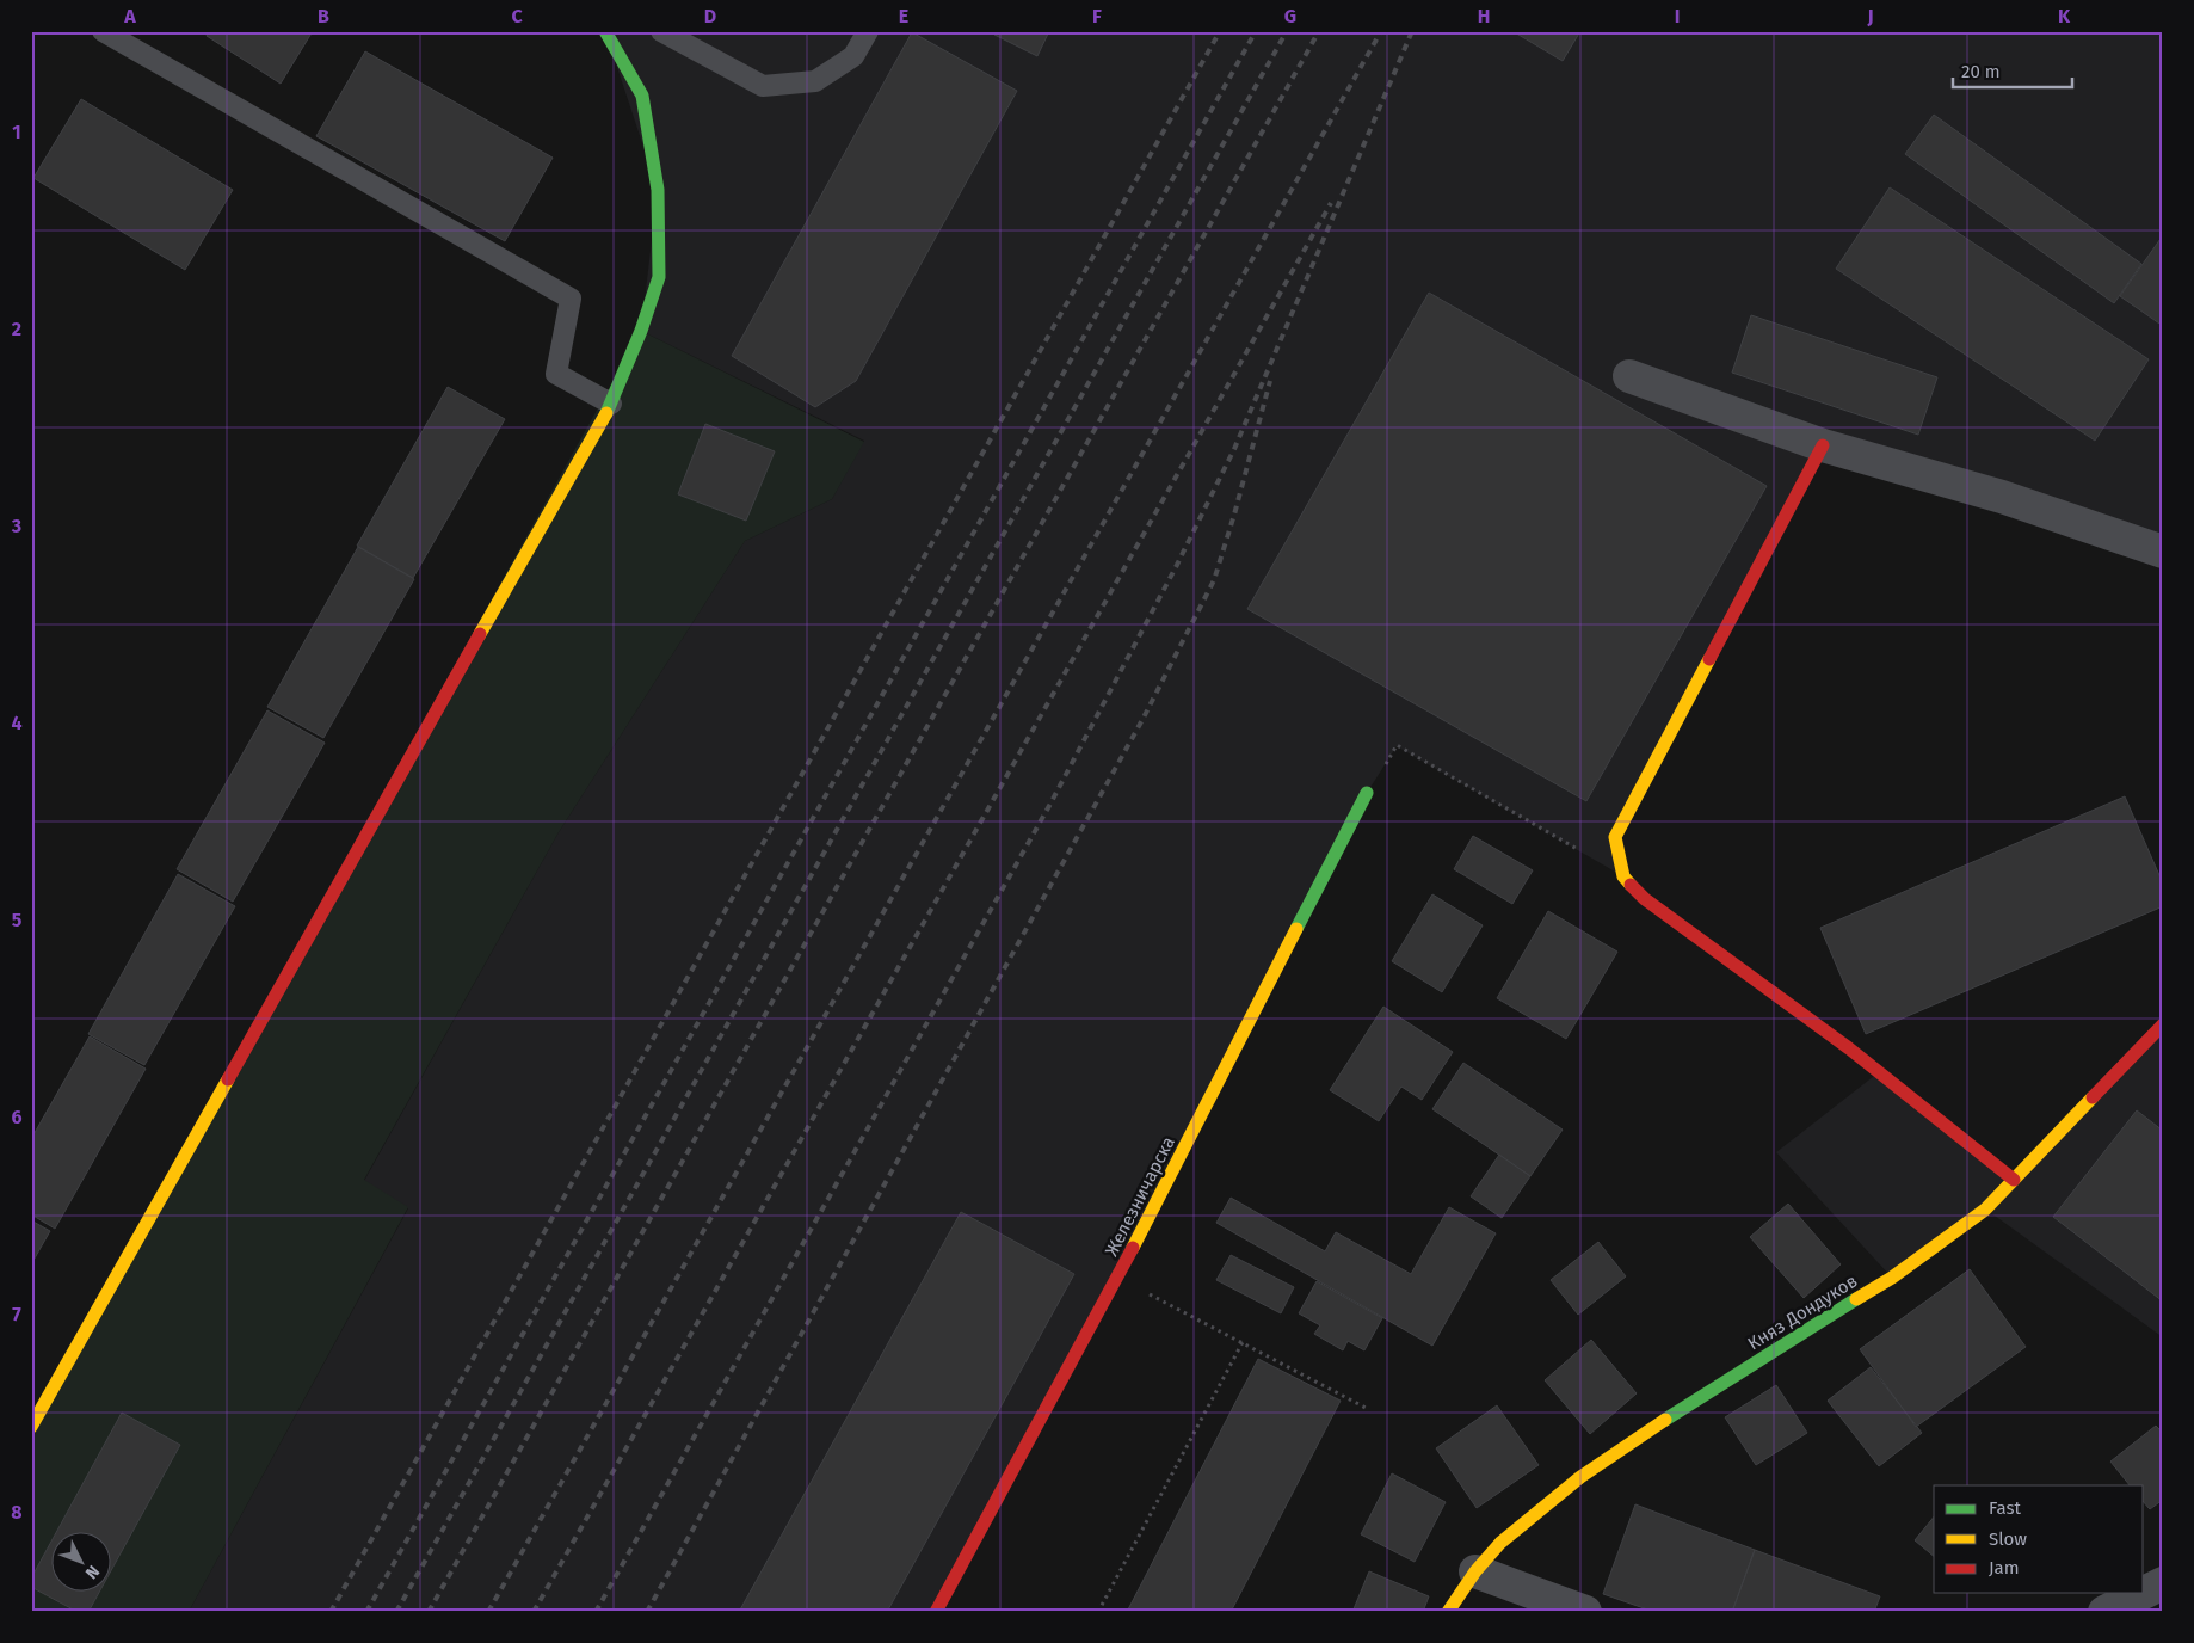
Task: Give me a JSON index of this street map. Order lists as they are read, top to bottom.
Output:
{
  "streets": {
    "street": ["Железничарска", "Княз Дондуков"]
  },
  "legend": ["Fast", "Slow", "Jam"],
  "scale_bar": "20 m",
  "north": "bottom right",
  "grid": {
    "columns": [
      "A",
      "B",
      "C",
      "D",
      "E",
      "F",
      "G",
      "H",
      "I",
      "J",
      "K"
    ],
    "rows": [
      "1",
      "2",
      "3",
      "4",
      "5",
      "6",
      "7",
      "8"
    ]
  }
}
